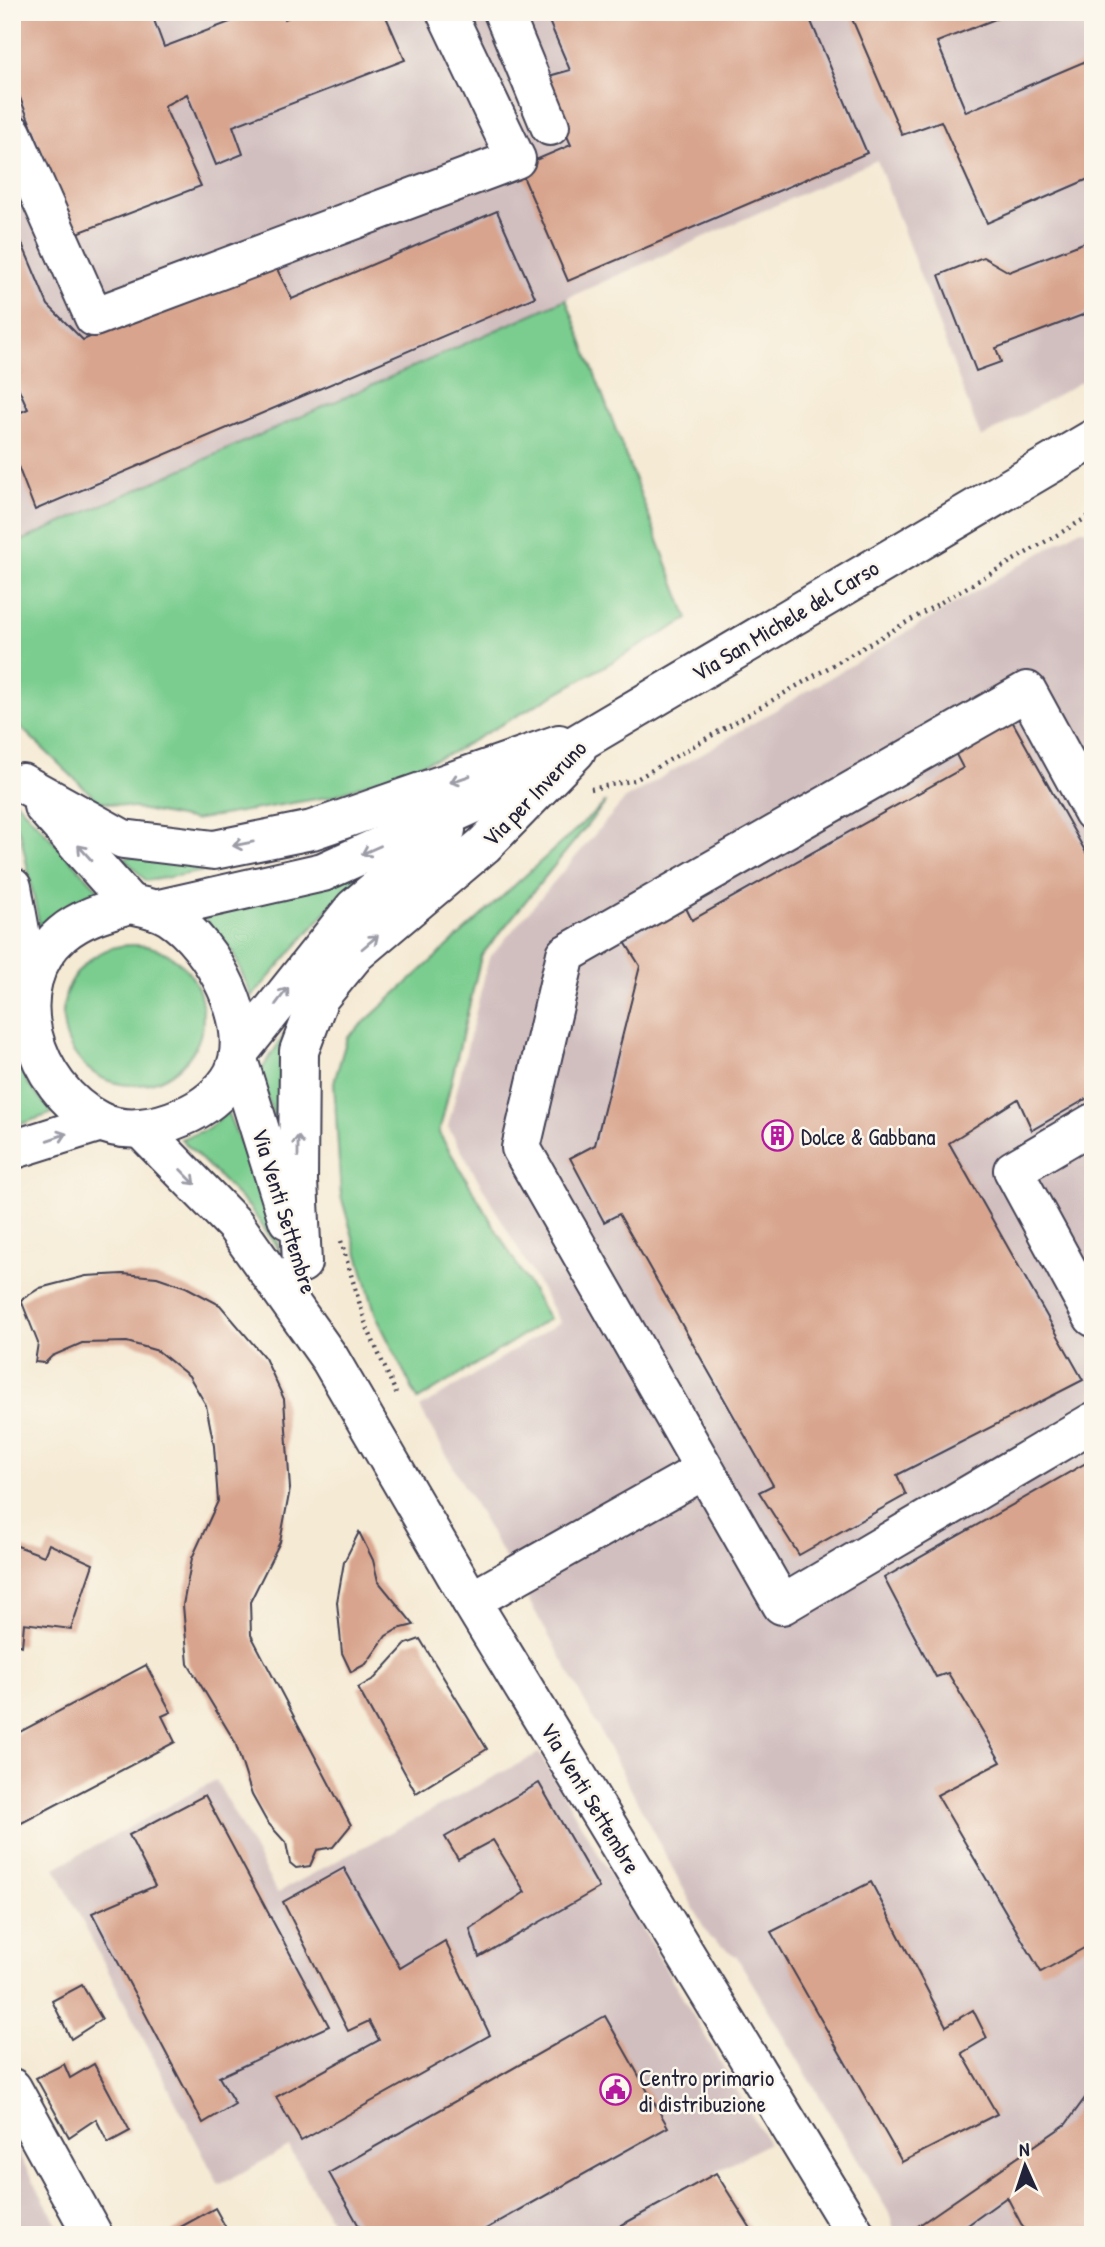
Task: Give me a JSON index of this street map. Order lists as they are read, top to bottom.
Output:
{
  "streets": {
    "street": ["Via San Michele del Carso", "Via per Inveruno", "Via Venti Settembre"]
  },
  "crossings": [
    ["Via San Michele del Carso", "Via per Inveruno"],
    ["Via per Inveruno", "Via Venti Settembre"]
  ],
  "places": {
    "building": ["Dolce & Gabbana"],
    "public building": ["Centro primario di distribuzione"]
  },
  "north": "top"
}
